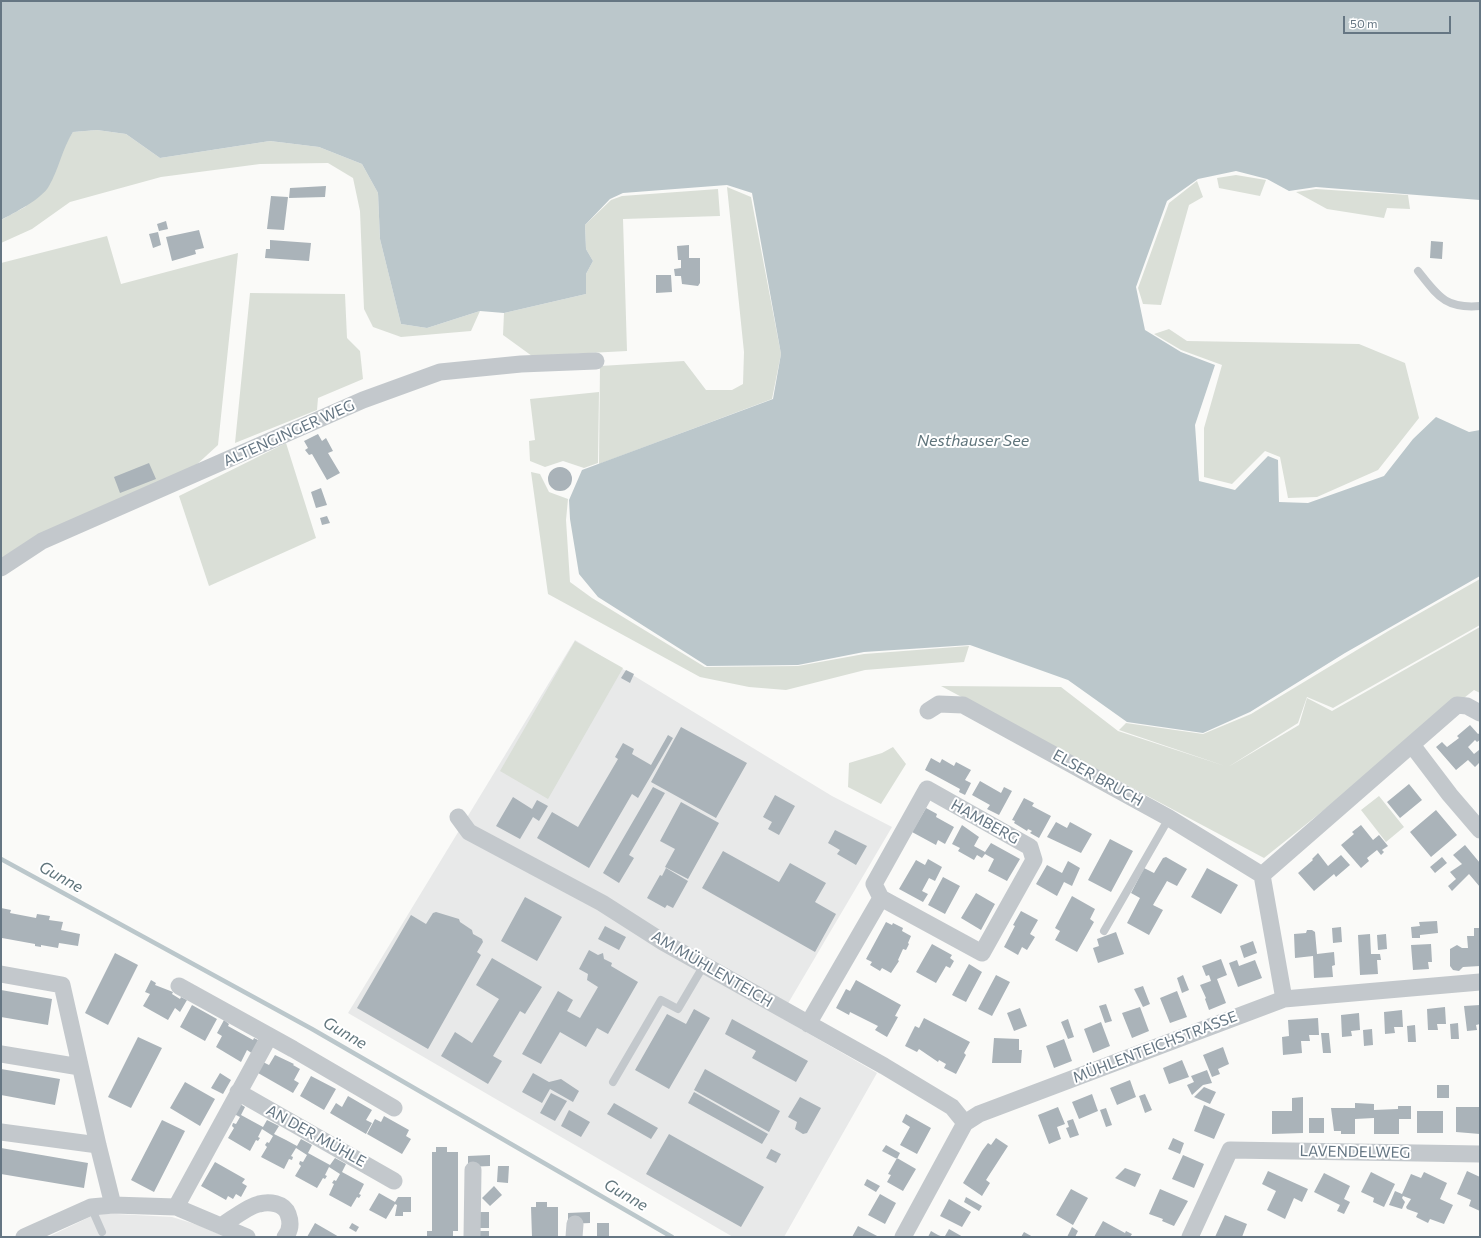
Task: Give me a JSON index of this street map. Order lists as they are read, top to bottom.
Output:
{
  "streets": {
    "street": [
      "ALTENGINGER WEG",
      "ELSER BRUCH",
      "HAMBERG",
      "AM MÜHLENTEICH",
      "MÜHLENTEICHSTRASSE",
      "AN DER MÜHLE",
      "LAVENDELWEG"
    ]
  },
  "crossings": [
    ["AM MÜHLENTEICH", "MÜHLENTEICHSTRASSE"]
  ],
  "water": ["Nesthauser See", "Gunne"],
  "scale_bar": "50 m"
}
